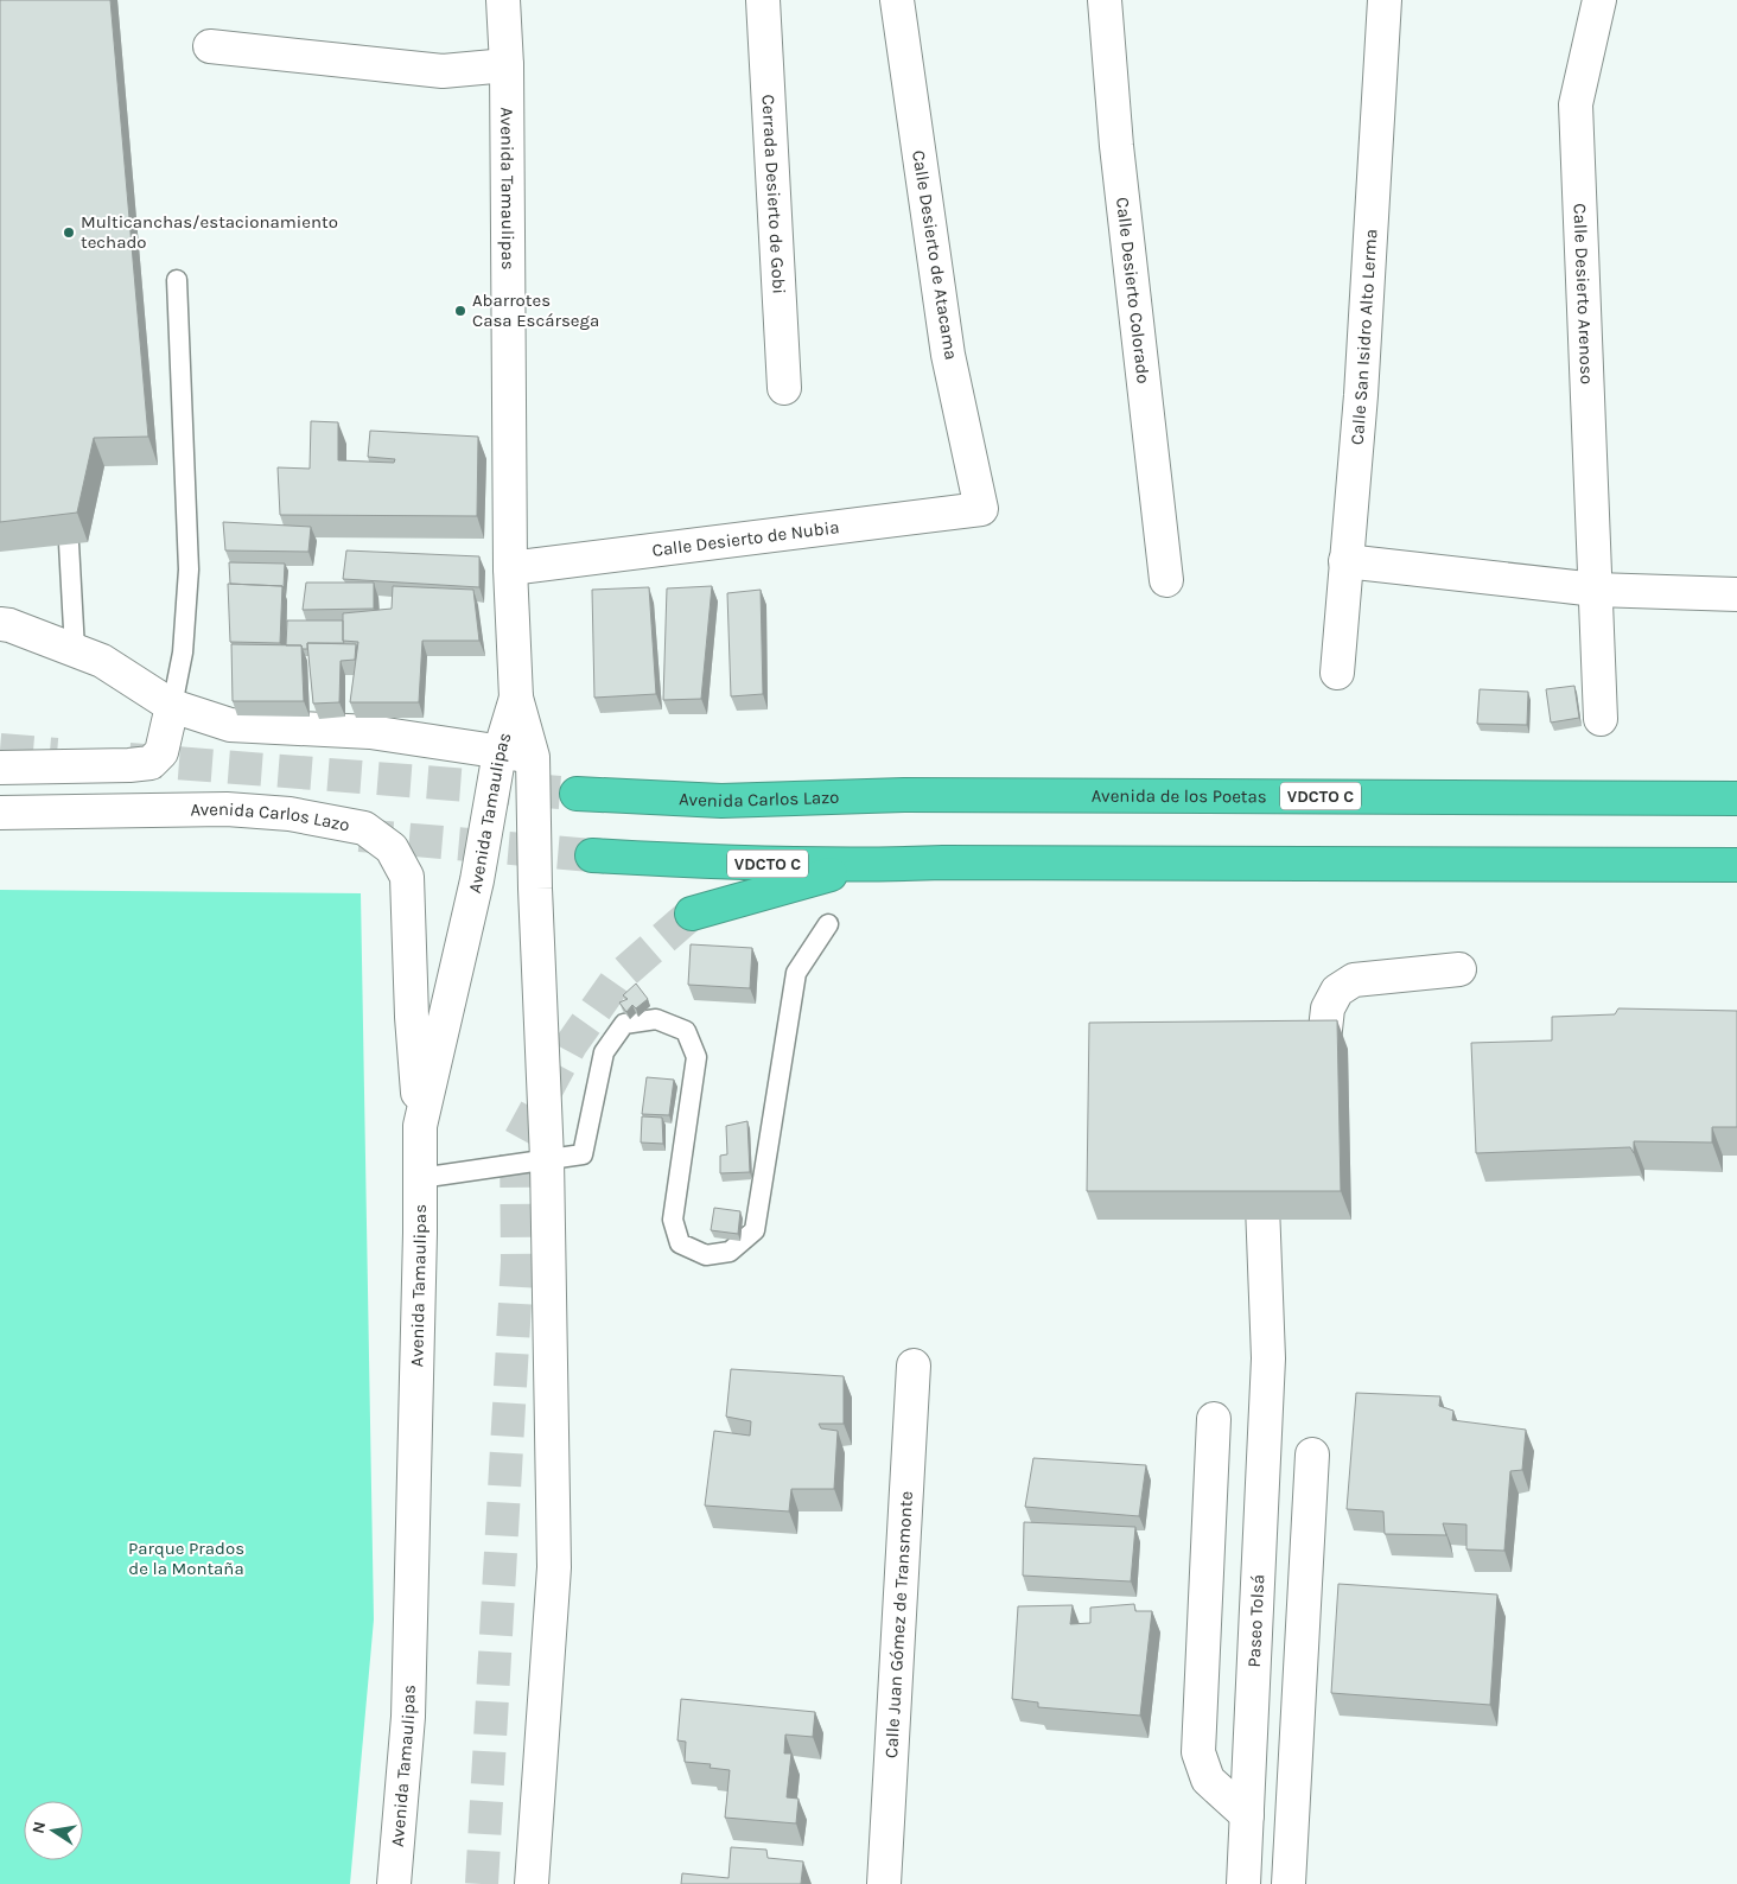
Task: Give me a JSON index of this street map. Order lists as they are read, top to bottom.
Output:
{
  "streets": {
    "highway": ["Avenida de los Poetas", "VDCTO C", "Avenida Carlos Lazo"],
    "street": [
      "Avenida Tamaulipas",
      "Cerrada Desierto de Gobi",
      "Calle Desierto de Atacama",
      "Calle Desierto Colorado",
      "Calle Desierto Arenoso",
      "Calle San Isidro Alto Lerma",
      "Calle Desierto de Nubia",
      "Paseo Tolsá",
      "Calle Juan Gómez de Transmonte"
    ]
  },
  "crossings": [
    ["Avenida Tamaulipas", "Calle Desierto de Nubia"],
    ["Avenida Tamaulipas", "Avenida Carlos Lazo"],
    ["Calle Desierto de Atacama", "Calle Desierto de Nubia"],
    ["Avenida de los Poetas", "Avenida Carlos Lazo"]
  ],
  "parks": ["Parque Prados de la Montaña"],
  "places": ["Multicanchas/estacionamiento techado", "Abarrotes Casa Escársega"],
  "north": "left"
}
